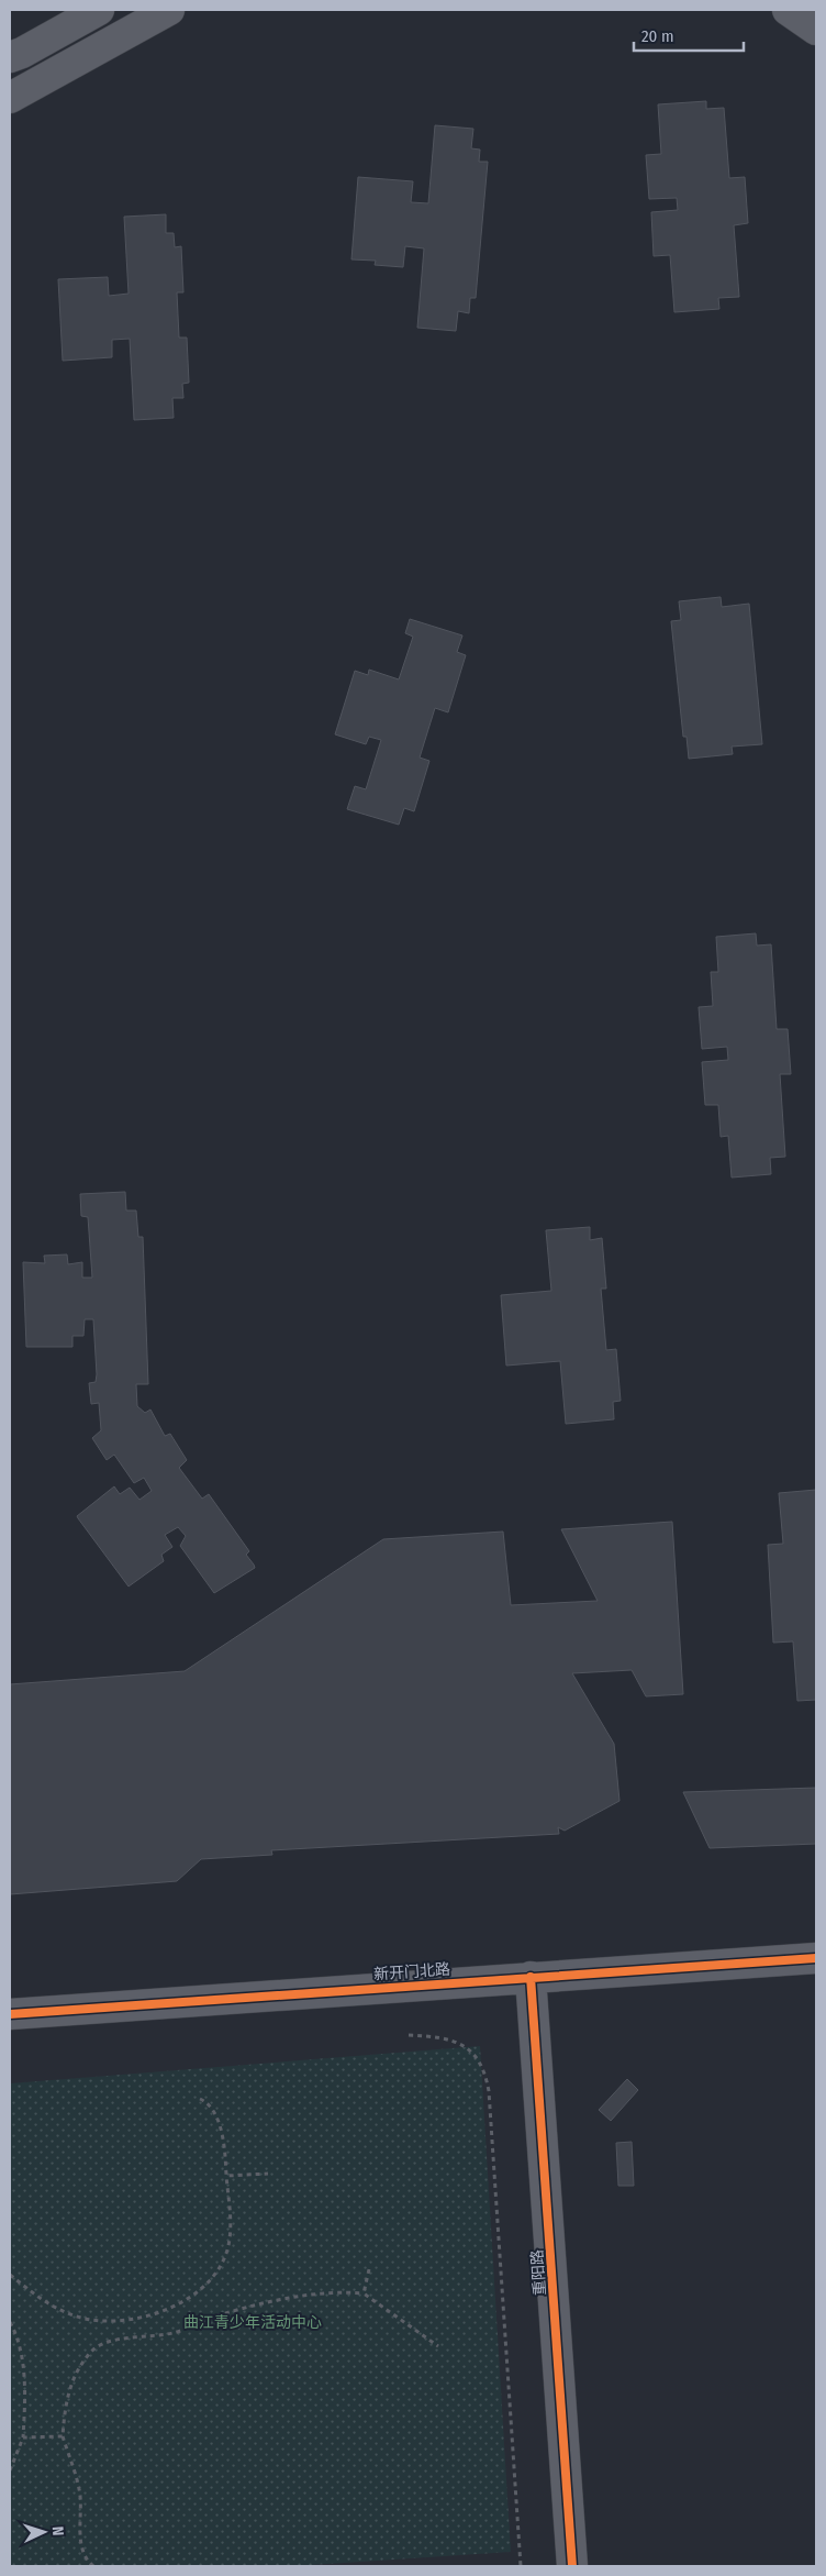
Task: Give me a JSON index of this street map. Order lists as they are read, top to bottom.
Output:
{
  "streets": {
    "street": ["新开门北路", "重阳路"]
  },
  "crossings": [
    ["新开门北路", "重阳路"]
  ],
  "parks": ["曲江青少年活动中心"],
  "scale_bar": "20 m",
  "north": "right"
}
